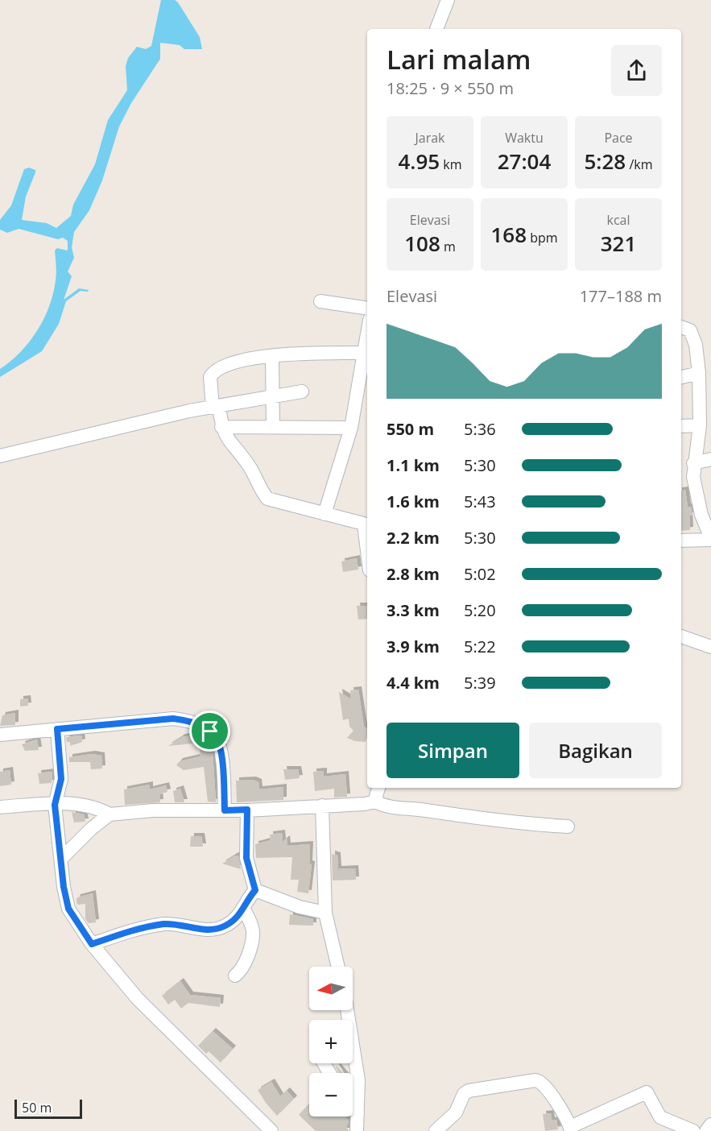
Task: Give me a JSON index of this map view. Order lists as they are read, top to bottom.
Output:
{
  "scale_bar": "50 m",
  "north": "left",
  "page": {
    "heading": ["Lari malam", "18:25 · 9 × 550 m"],
    "stats": [
      ["Jarak", "4.95 km"],
      ["Waktu", "27:04"],
      ["Pace", "5:28 /km"],
      ["Elevasi", "108 m"],
      ["168 bpm"],
      ["kcal", "321"]
    ],
    "chart": ["Elevasi", "177–188 m"],
    "list": [
      {
        "name": "550 m",
        "note": "5:36"
      },
      {
        "name": "1.1 km",
        "note": "5:30"
      },
      {
        "name": "1.6 km",
        "note": "5:43"
      },
      {
        "name": "2.2 km",
        "note": "5:30"
      },
      {
        "name": "2.8 km",
        "note": "5:02"
      },
      {
        "name": "3.3 km",
        "note": "5:20"
      },
      {
        "name": "3.9 km",
        "note": "5:22"
      },
      {
        "name": "4.4 km",
        "note": "5:39"
      }
    ],
    "buttons": ["Simpan", "Bagikan"],
    "map_buttons": ["+", "−"],
    "scale": "50 m"
  }
}
